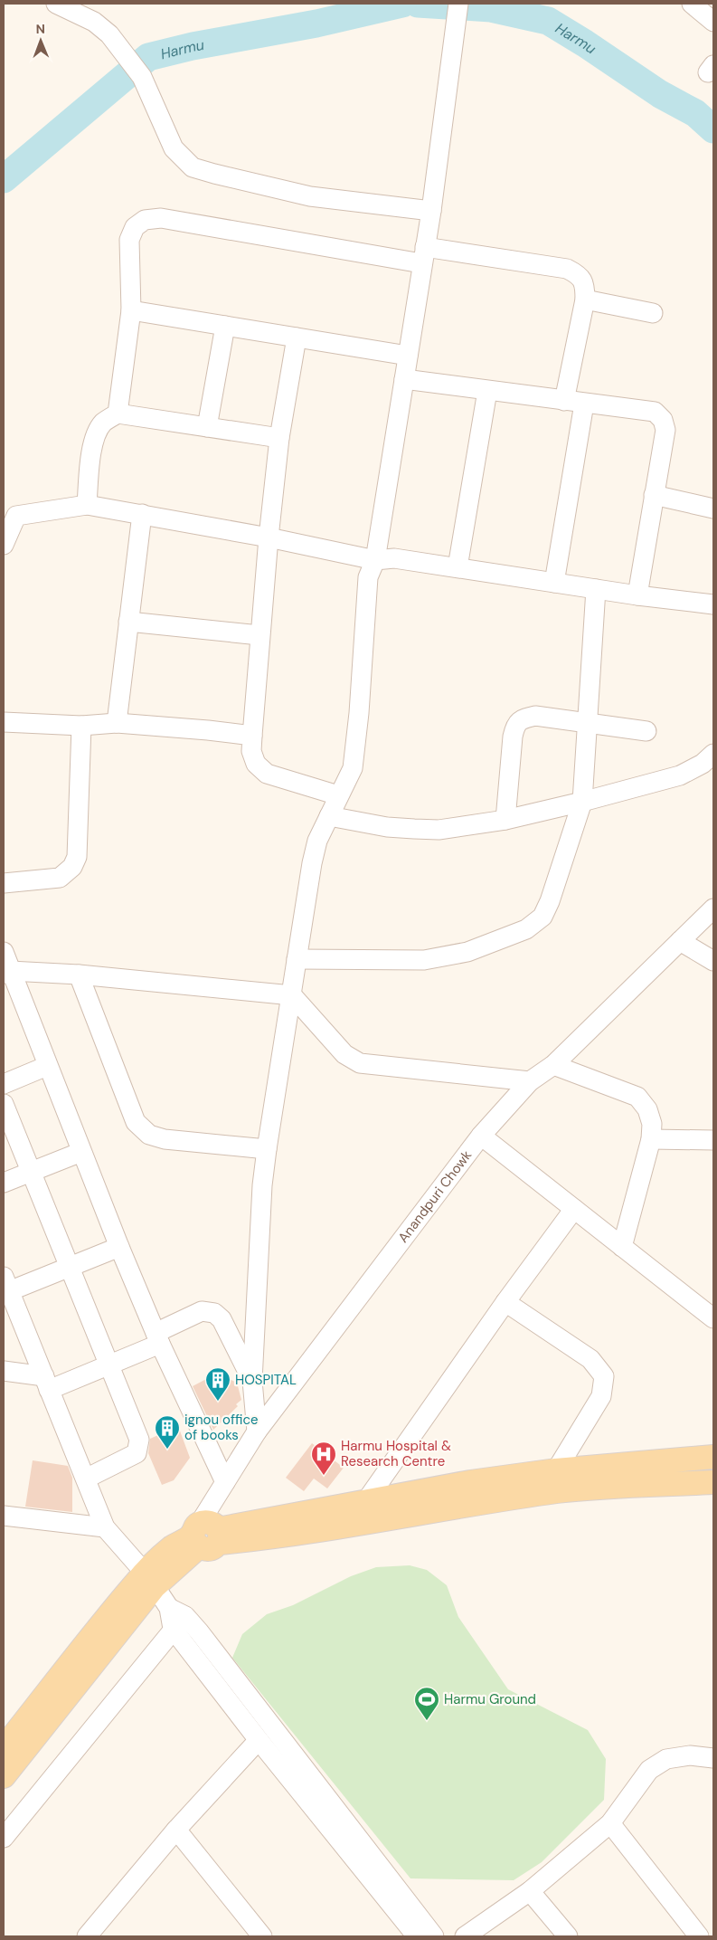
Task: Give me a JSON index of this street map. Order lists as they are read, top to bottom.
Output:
{
  "streets": {
    "street": ["Anandpuri Chowk"]
  },
  "water": ["Harmu"],
  "places": {
    "building": ["HOSPITAL", "ignou office of books"],
    "hospital": ["Harmu Hospital & Research Centre"],
    "sports": ["Harmu Ground"]
  },
  "north": "top"
}
